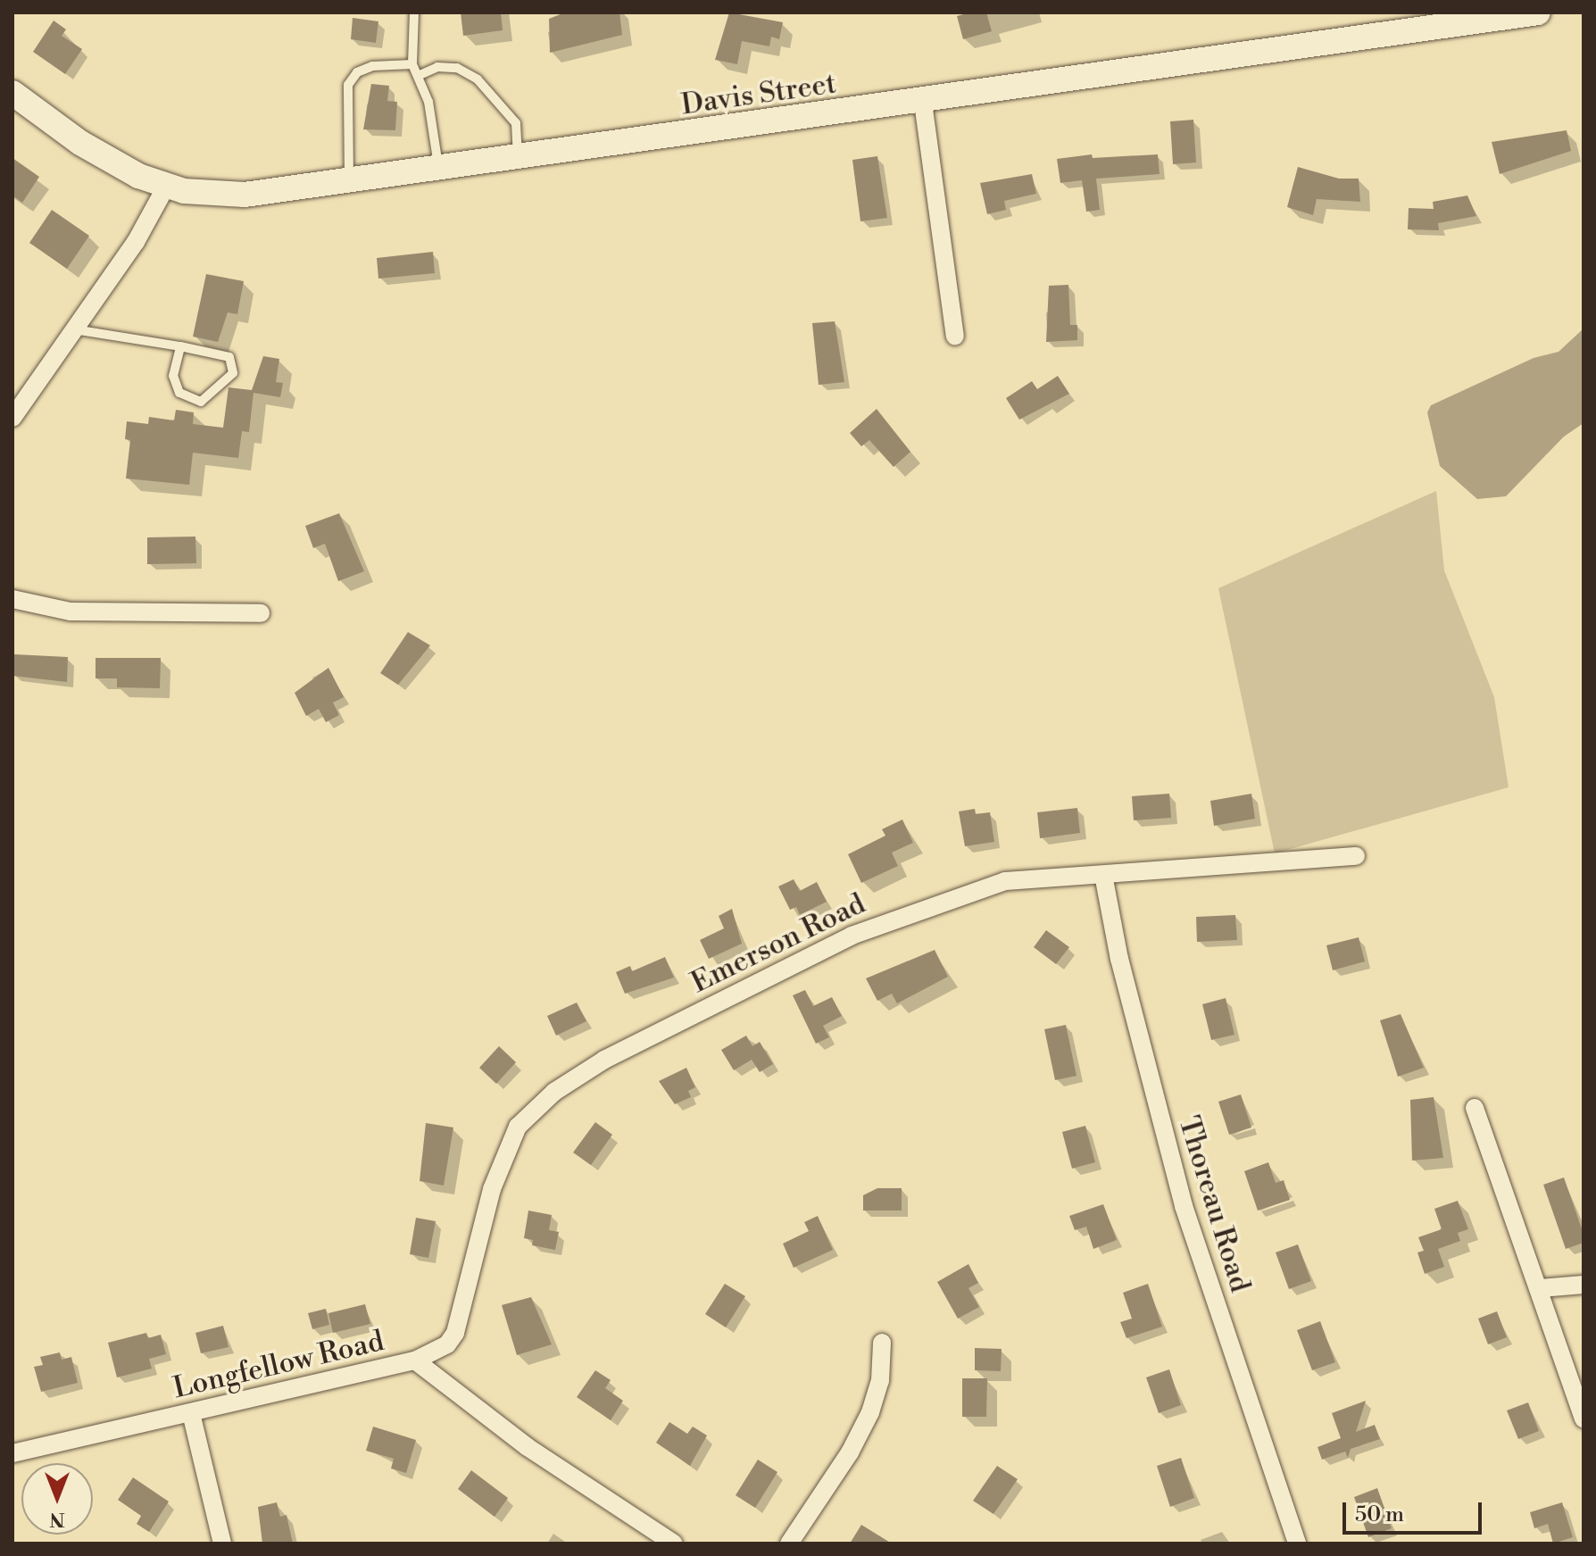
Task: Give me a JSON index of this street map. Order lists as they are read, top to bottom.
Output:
{
  "streets": {
    "street": [
      "Davis Street",
      "Emerson Road",
      "Thoreau Road",
      "Longfellow Road"
    ]
  },
  "crossings": [
    ["Emerson Road", "Thoreau Road"],
    ["Emerson Road", "Longfellow Road"]
  ],
  "scale_bar": "50 m",
  "north": "bottom"
}
